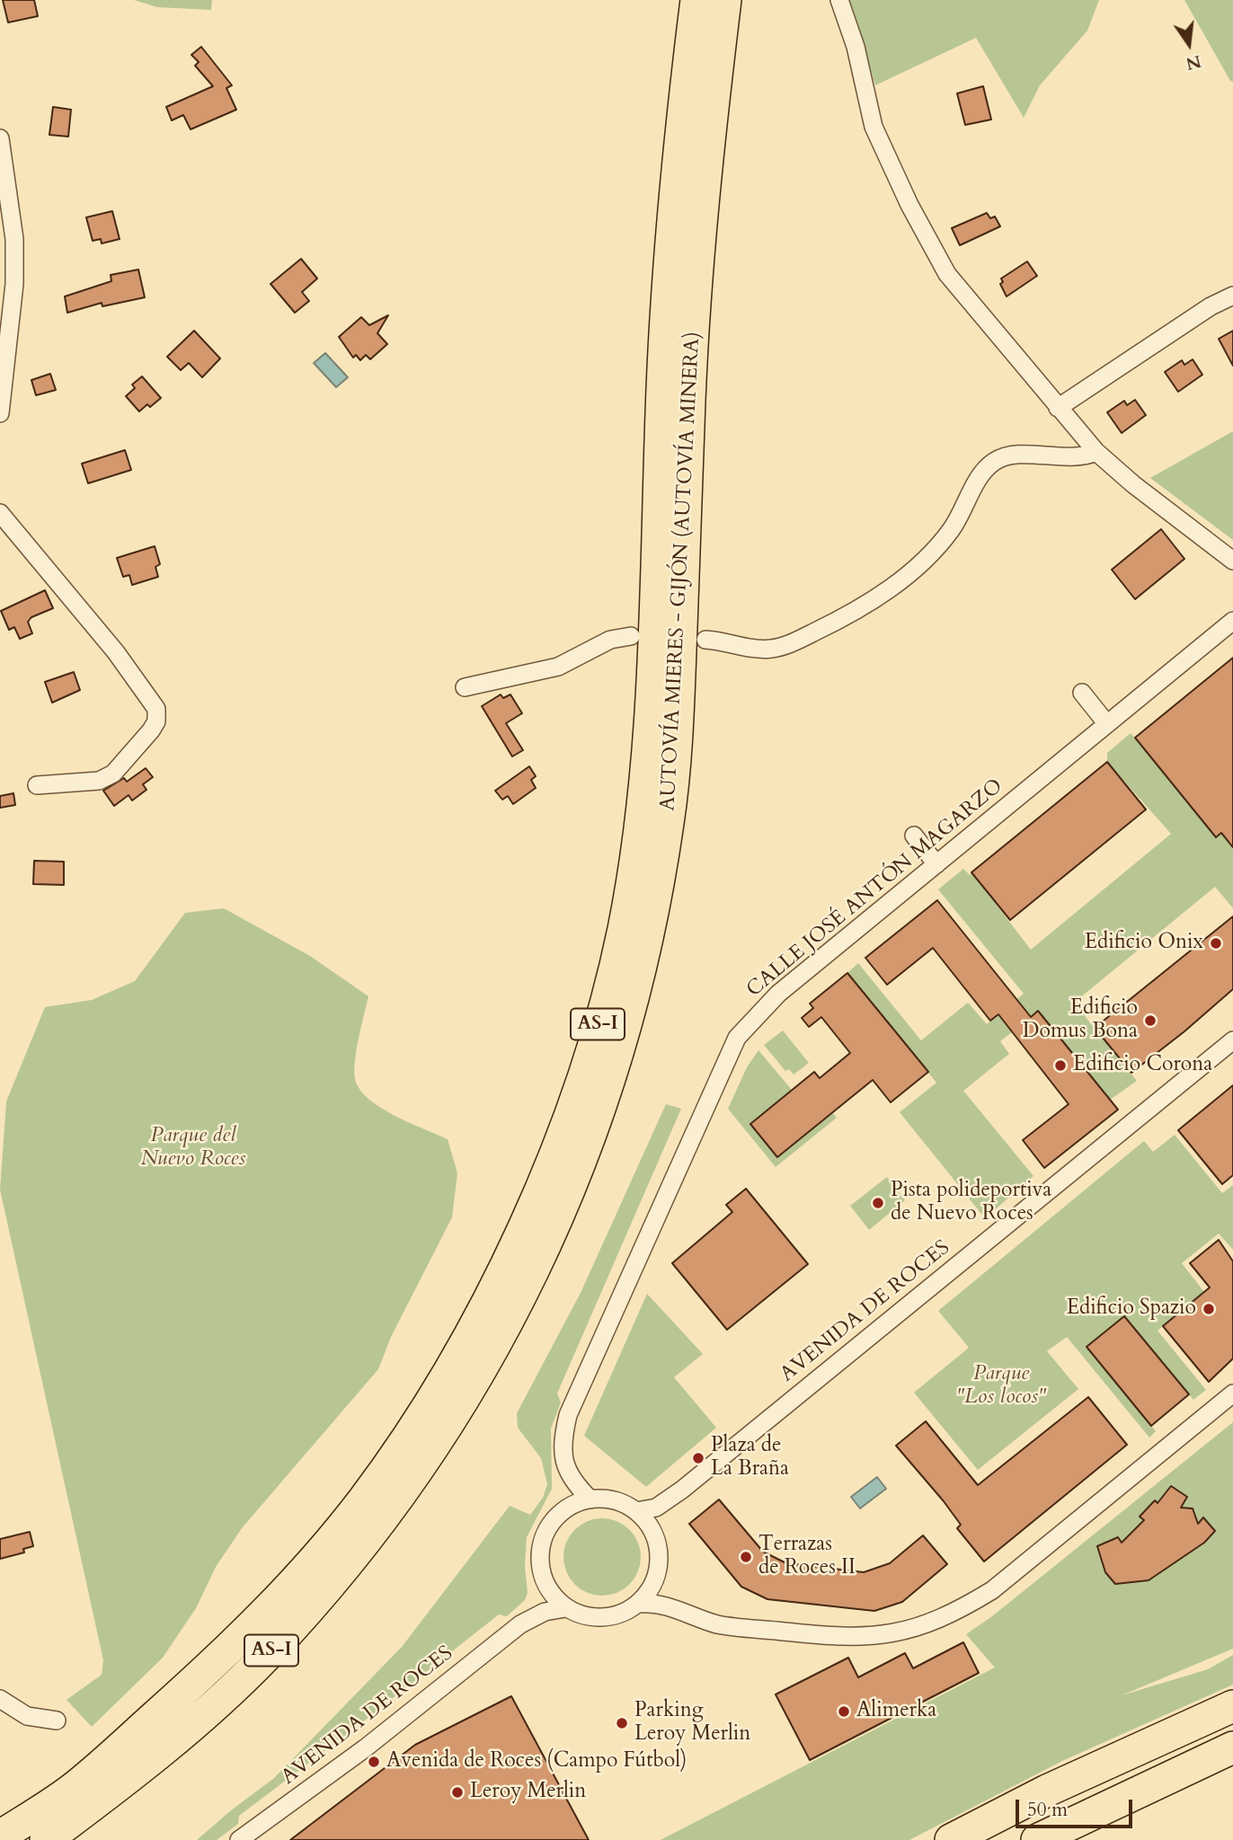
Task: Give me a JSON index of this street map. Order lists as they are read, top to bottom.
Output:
{
  "streets": {
    "highway": ["AUTOVÍA MIERES - GIJÓN (AUTOVÍA MINERA)", "AS-I"],
    "street": ["CALLE JOSÉ ANTÓN MAGARZO", "AVENIDA DE ROCES"]
  },
  "crossings": [
    ["CALLE JOSÉ ANTÓN MAGARZO", "AVENIDA DE ROCES"]
  ],
  "parks": ["Parque del Nuevo Roces", "Parque \"Los locos\""],
  "places": [
    "Edificio Onix",
    "Edificio Domus Bona",
    "Edificio Corona",
    "Pista polideportiva de Nuevo Roces",
    "Edificio Spazio",
    "Plaza de La Braña",
    "Terrazas de Roces II",
    "Alimerka",
    "Parking Leroy Merlin",
    "Avenida de Roces (Campo Fútbol)",
    "Leroy Merlin"
  ],
  "scale_bar": "50 m",
  "north": "bottom"
}
